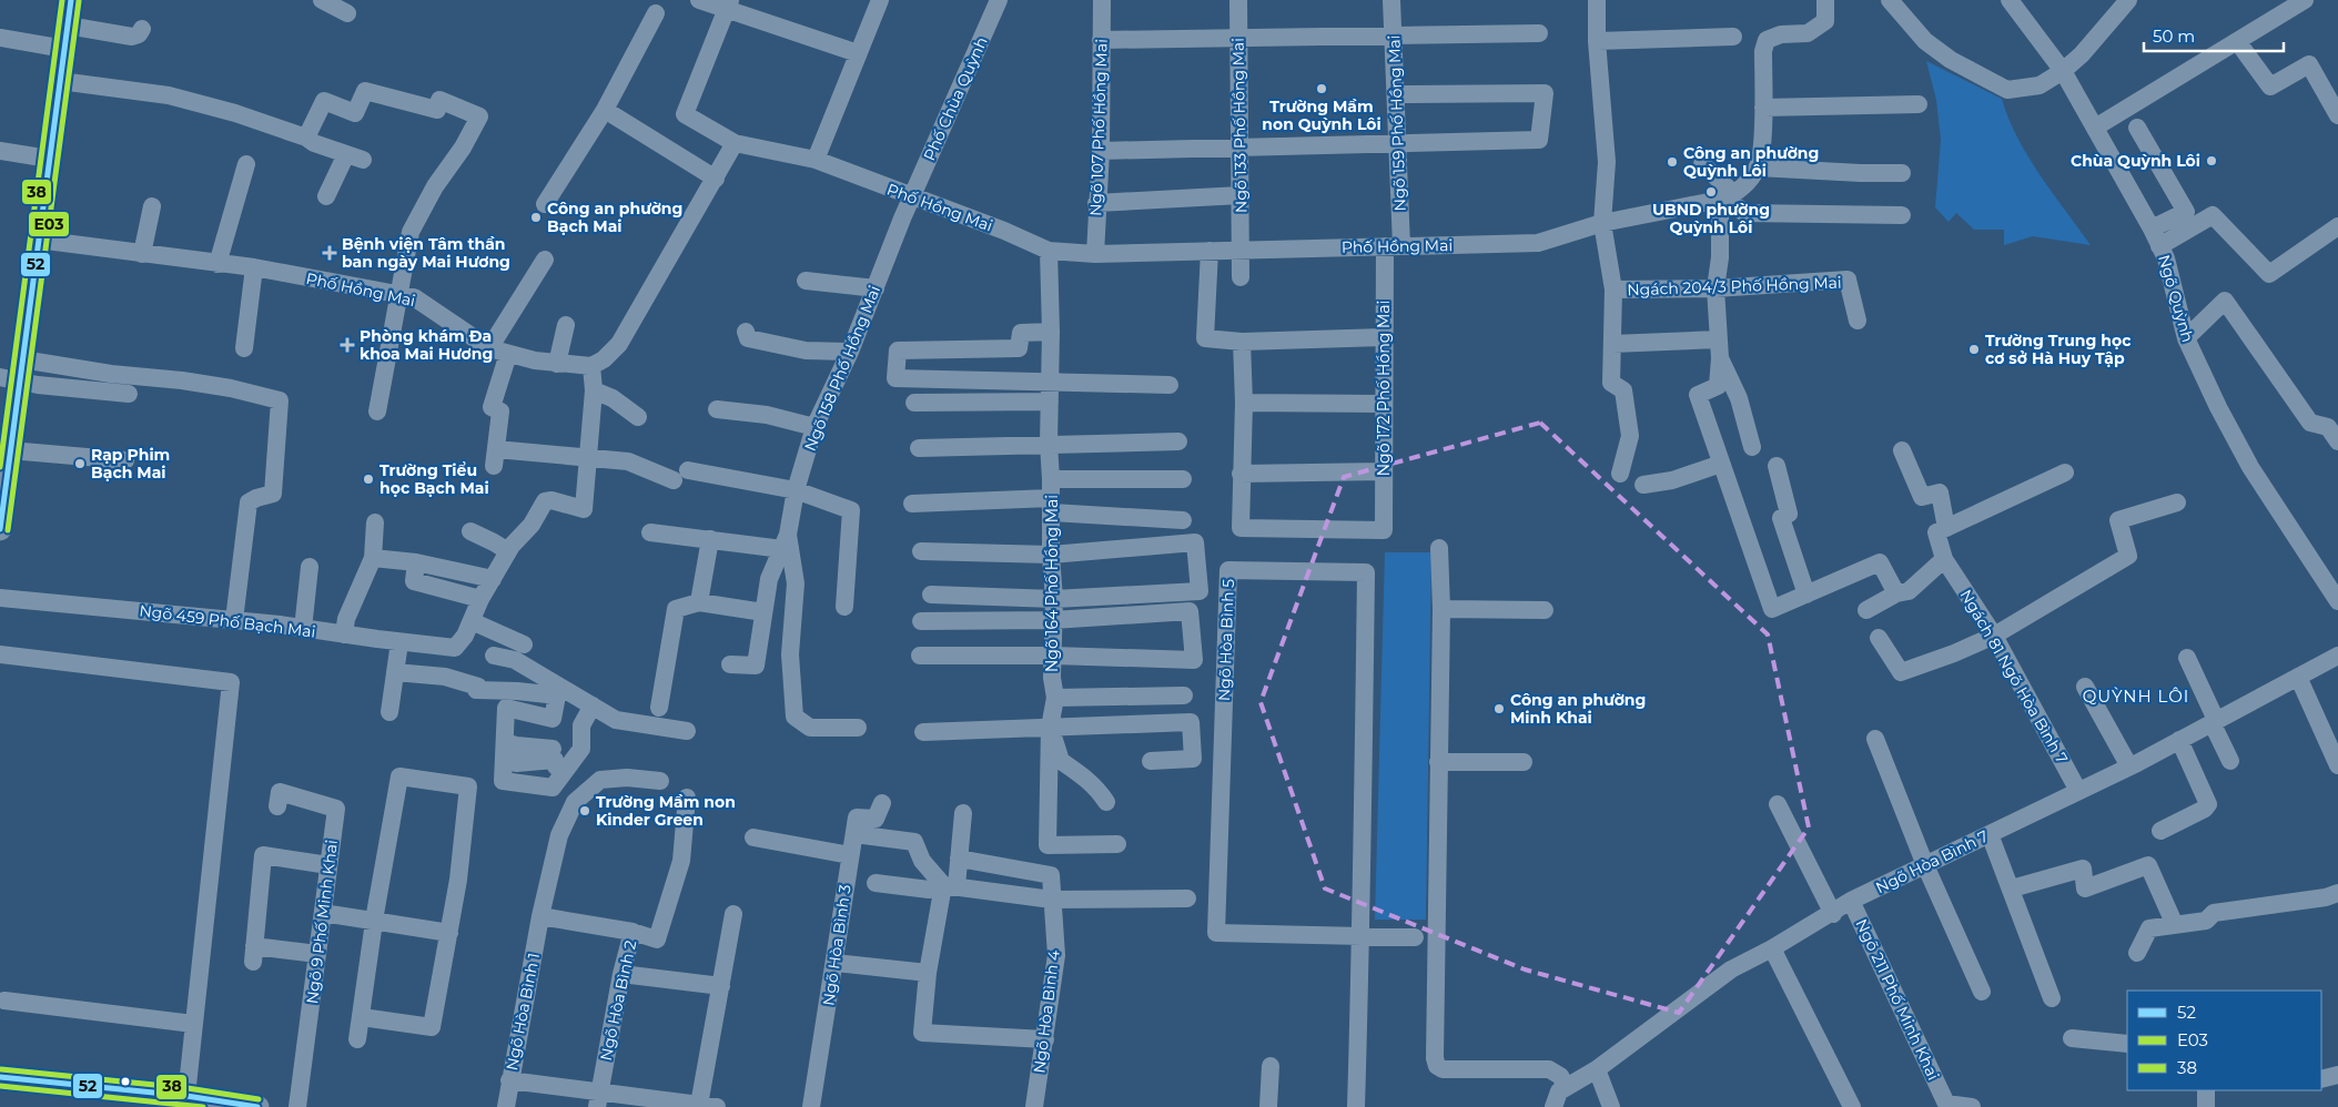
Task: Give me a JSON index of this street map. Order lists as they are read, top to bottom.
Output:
{
  "streets": {
    "street": [
      "Phố Chùa Quỳnh",
      "Ngõ 159 Phố Hồng Mai",
      "Ngõ 133 Phố Hồng Mai",
      "Ngõ 107 Phố Hồng Mai",
      "Phố Hồng Mai",
      "Ngách 204/3 Phố Hồng Mai",
      "Ngõ Quỳnh",
      "Ngõ 158 Phố Hồng Mai",
      "Ngõ 172 Phố Hồng Mai",
      "Ngõ 164 Phố Hồng Mai",
      "Ngõ 459 Phố Bạch Mai",
      "Ngõ Hòa Bình 5",
      "Ngách 81 Ngõ Hòa Bình 7",
      "Ngõ Hòa Bình 7",
      "Ngõ 9 Phố Minh Khai",
      "Ngõ Hòa Bình 3",
      "Ngõ 211 Phố Minh Khai",
      "Ngõ Hòa Bình 2",
      "Ngõ Hòa Bình 1",
      "Ngõ Hòa Bình 4"
    ]
  },
  "crossings": [
    ["Phố Chùa Quỳnh", "Phố Hồng Mai"],
    ["Phố Chùa Quỳnh", "Ngõ 158 Phố Hồng Mai"],
    ["Ngõ 159 Phố Hồng Mai", "Phố Hồng Mai"],
    ["Ngõ 159 Phố Hồng Mai", "Ngõ 172 Phố Hồng Mai"],
    ["Ngõ 133 Phố Hồng Mai", "Phố Hồng Mai"],
    ["Ngõ 107 Phố Hồng Mai", "Phố Hồng Mai"],
    ["Phố Hồng Mai", "Ngõ 158 Phố Hồng Mai"],
    ["Phố Hồng Mai", "Ngõ 172 Phố Hồng Mai"],
    ["Phố Hồng Mai", "Ngõ 164 Phố Hồng Mai"],
    ["Ngách 81 Ngõ Hòa Bình 7", "Ngõ Hòa Bình 7"],
    ["Ngõ Hòa Bình 7", "Ngõ 211 Phố Minh Khai"]
  ],
  "districts": ["QUỲNH LÔI"],
  "places": {
    "other": [
      "Trường Mầm non Quỳnh Lôi",
      "Chùa Quỳnh Lôi",
      "Công an phường Quỳnh Lôi",
      "UBND phường Quỳnh Lôi",
      "Công an phường Bạch Mai",
      "Trường Trung học cơ sở Hà Huy Tập",
      "Rạp Phim Bạch Mai",
      "Trường Tiểu học Bạch Mai",
      "Công an phường Minh Khai",
      "Trường Mầm non Kinder Green"
    ],
    "health": ["Bệnh viện Tâm thần ban ngày Mai Hương", "Phòng khám Đa khoa Mai Hương"]
  },
  "lines": ["transit line 52", "transit line 38", "transit line E03"],
  "legend": ["52", "E03", "38"],
  "scale_bar": "50 m"
}
